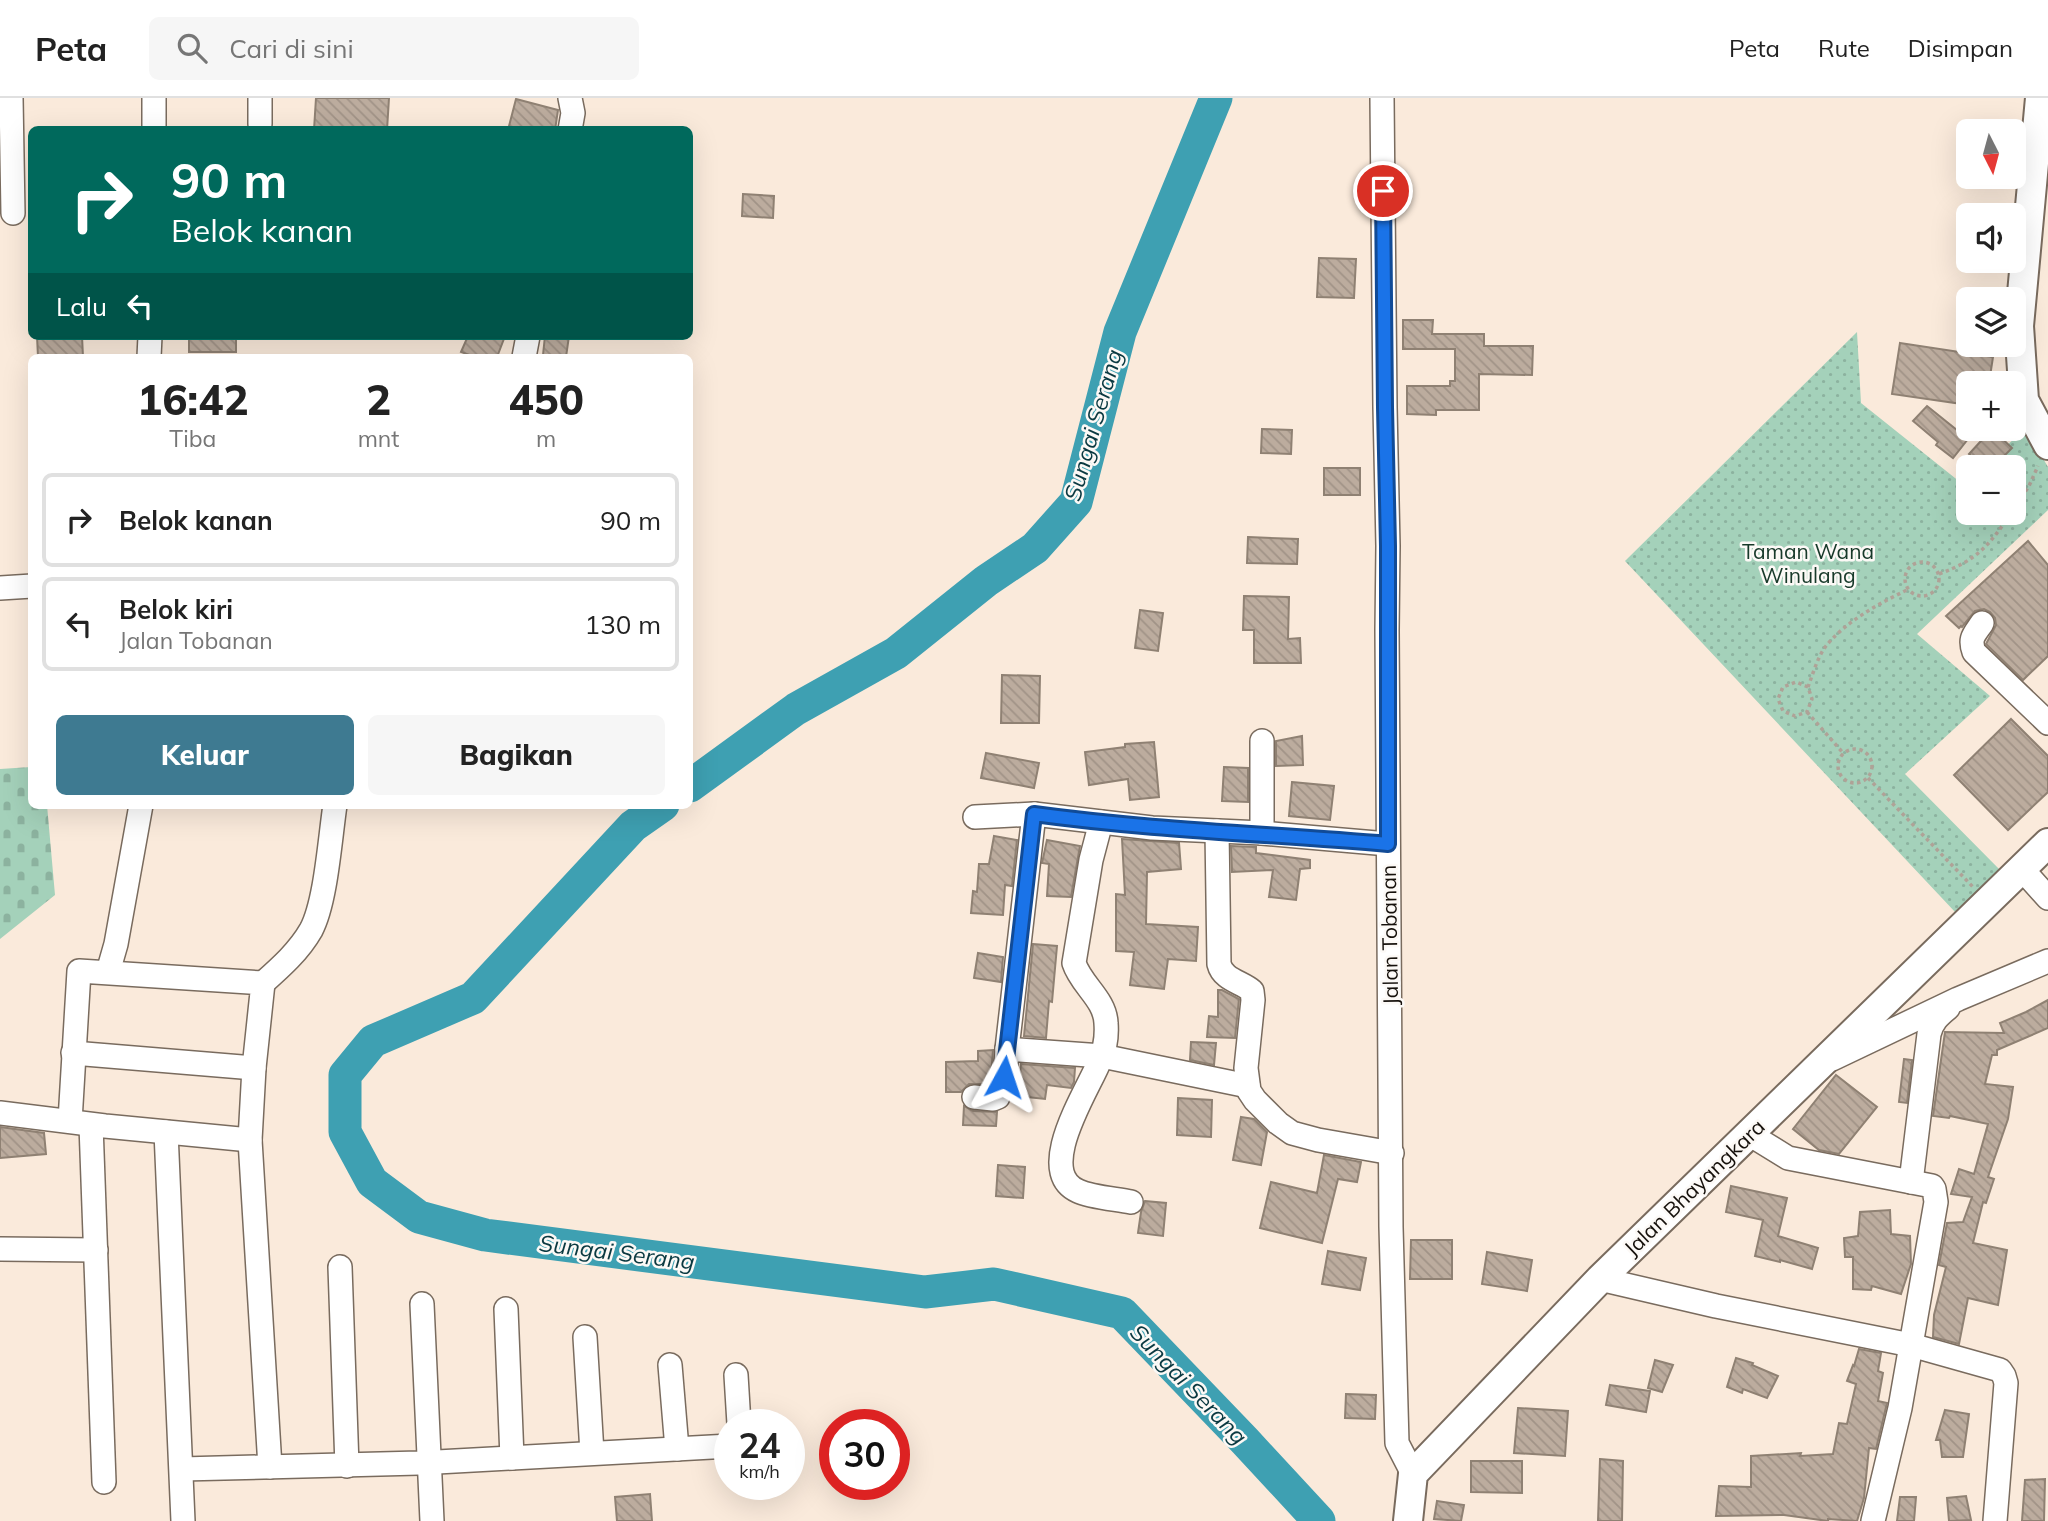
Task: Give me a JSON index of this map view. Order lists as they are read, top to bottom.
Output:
{
  "streets": {
    "main road": ["Jalan Bhayangkara"],
    "street": ["Jalan Tobanan"]
  },
  "crossings": [
    ["Jalan Tobanan", "Jalan Bhayangkara"]
  ],
  "water": ["Sungai Serang"],
  "parks": ["Taman Wana Winulang"],
  "north": "bottom",
  "page": {
    "header": "Peta",
    "search": "Cari di sini",
    "nav": ["Peta", "Rute", "Disimpan"],
    "map_buttons": ["+", "−"],
    "turn": ["90 m", "Belok kanan"],
    "then": "Lalu",
    "eta": [
      "16:42",
      "Tiba",
      "2",
      "mnt",
      "450",
      "m"
    ],
    "list": [
      {
        "name": "Belok kanan",
        "value": "90 m"
      },
      {
        "name": "Belok kiri",
        "note": "Jalan Tobanan",
        "value": "130 m"
      }
    ],
    "buttons": ["Keluar", "Bagikan"],
    "speed": "24 km/h",
    "limit": "30"
  }
}
